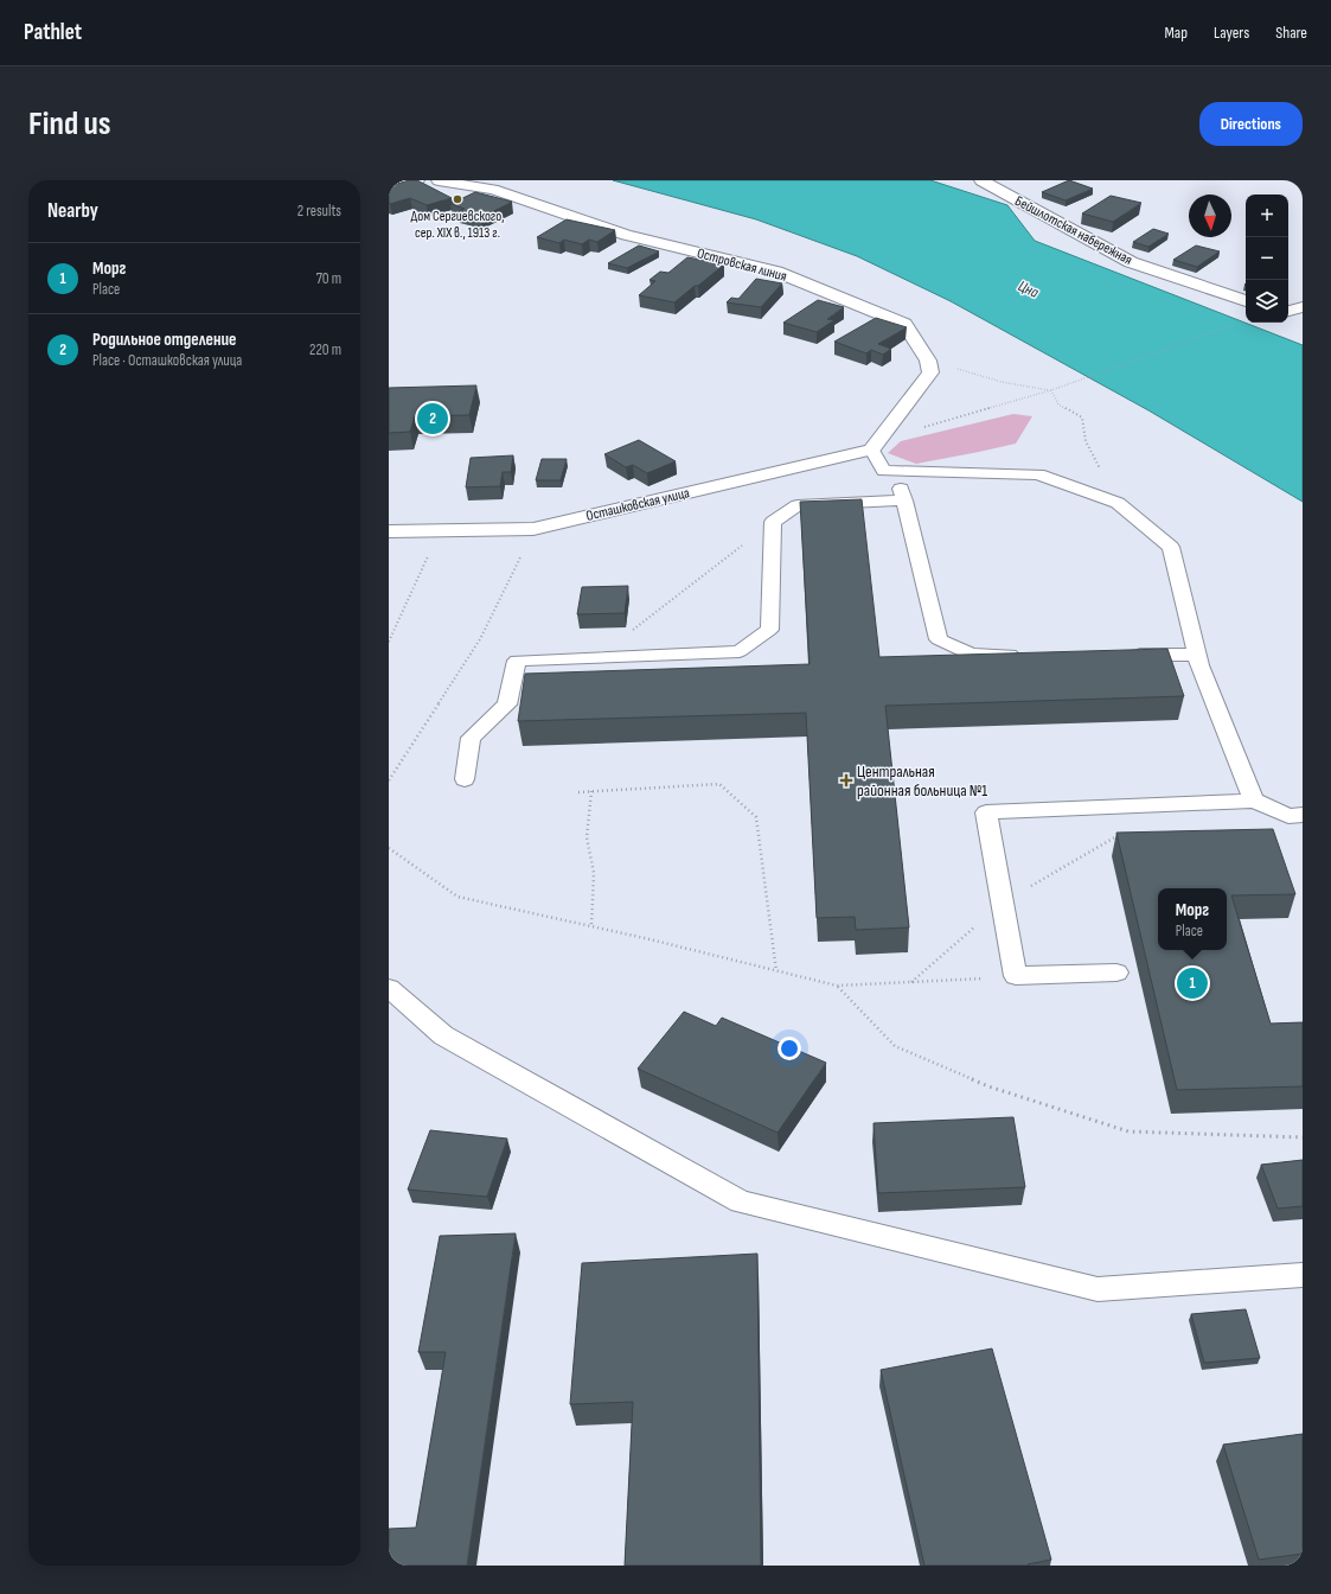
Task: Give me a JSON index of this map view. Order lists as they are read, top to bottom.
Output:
{
  "streets": {
    "street": ["Бейшлотская набережная", "Островская линия", "Осташковская улица"]
  },
  "water": ["Цна"],
  "places": {
    "other": ["Дом Сергиевского, сер. XIX в., 1913 г."],
    "health": ["Центральная районная больница №1"]
  },
  "north": "bottom",
  "page": {
    "header": "Pathlet",
    "nav": ["Map", "Layers", "Share"],
    "buttons": "Directions",
    "title": "Find us",
    "heading": ["Nearby", "2 results"],
    "map_buttons": ["+", "−"],
    "list": [
      {
        "mark": "1",
        "name": "Морг",
        "note": "Place",
        "value": "70 m"
      },
      {
        "mark": "2",
        "name": "Родильное отделение",
        "note": "Place · Осташковская улица",
        "value": "220 m"
      }
    ],
    "pins": ["2", "1"],
    "popup": ["Морг", "Place"]
  }
}
